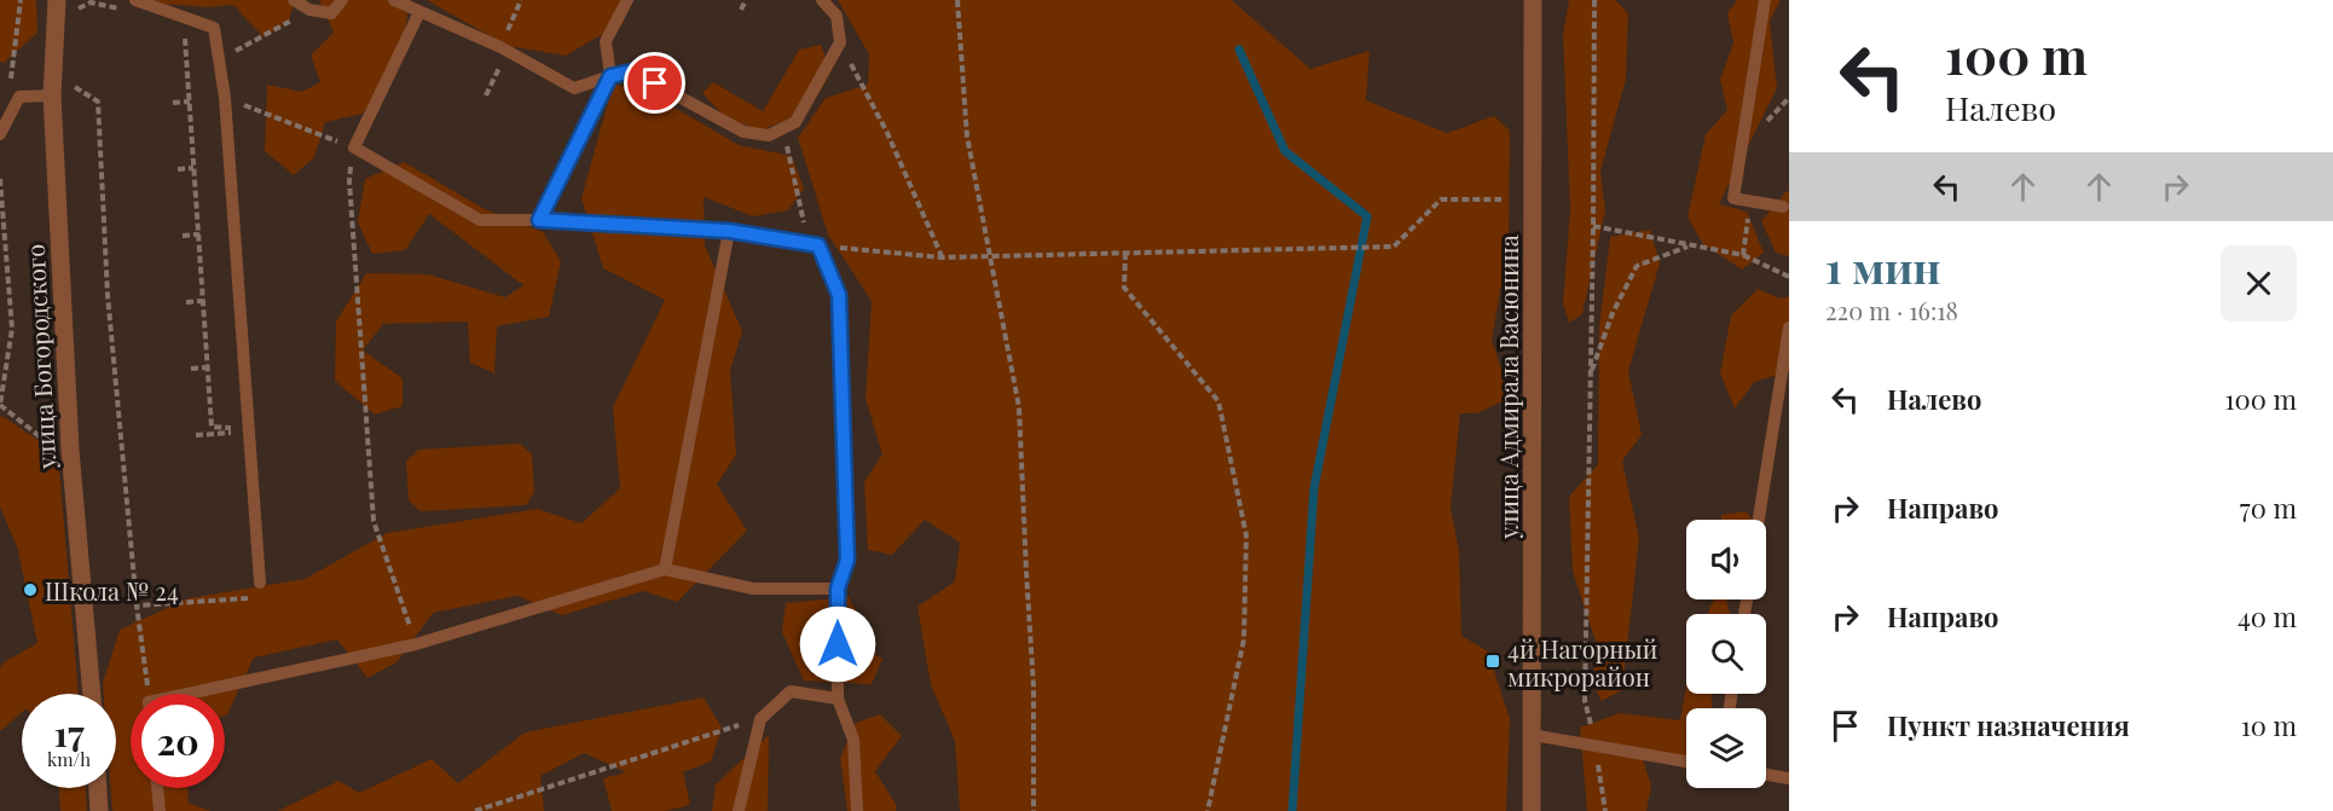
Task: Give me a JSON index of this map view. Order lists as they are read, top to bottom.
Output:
{
  "streets": {
    "street": ["улица Богородского", "улица Адмирала Васюнина"]
  },
  "places": {
    "other": ["Школа № 24"],
    "transit": ["4й Нагорный микрорайон"]
  },
  "page": {
    "turn": ["100 m", "Налево"],
    "heading": ["1 мин", "220 m · 16:18"],
    "list": [
      {
        "name": "Налево",
        "value": "100 m"
      },
      {
        "name": "Направо",
        "value": "70 m"
      },
      {
        "name": "Направо",
        "value": "40 m"
      },
      {
        "name": "Пункт назначения",
        "value": "10 m"
      }
    ],
    "speed": "17 km/h",
    "limit": "20"
  }
}
